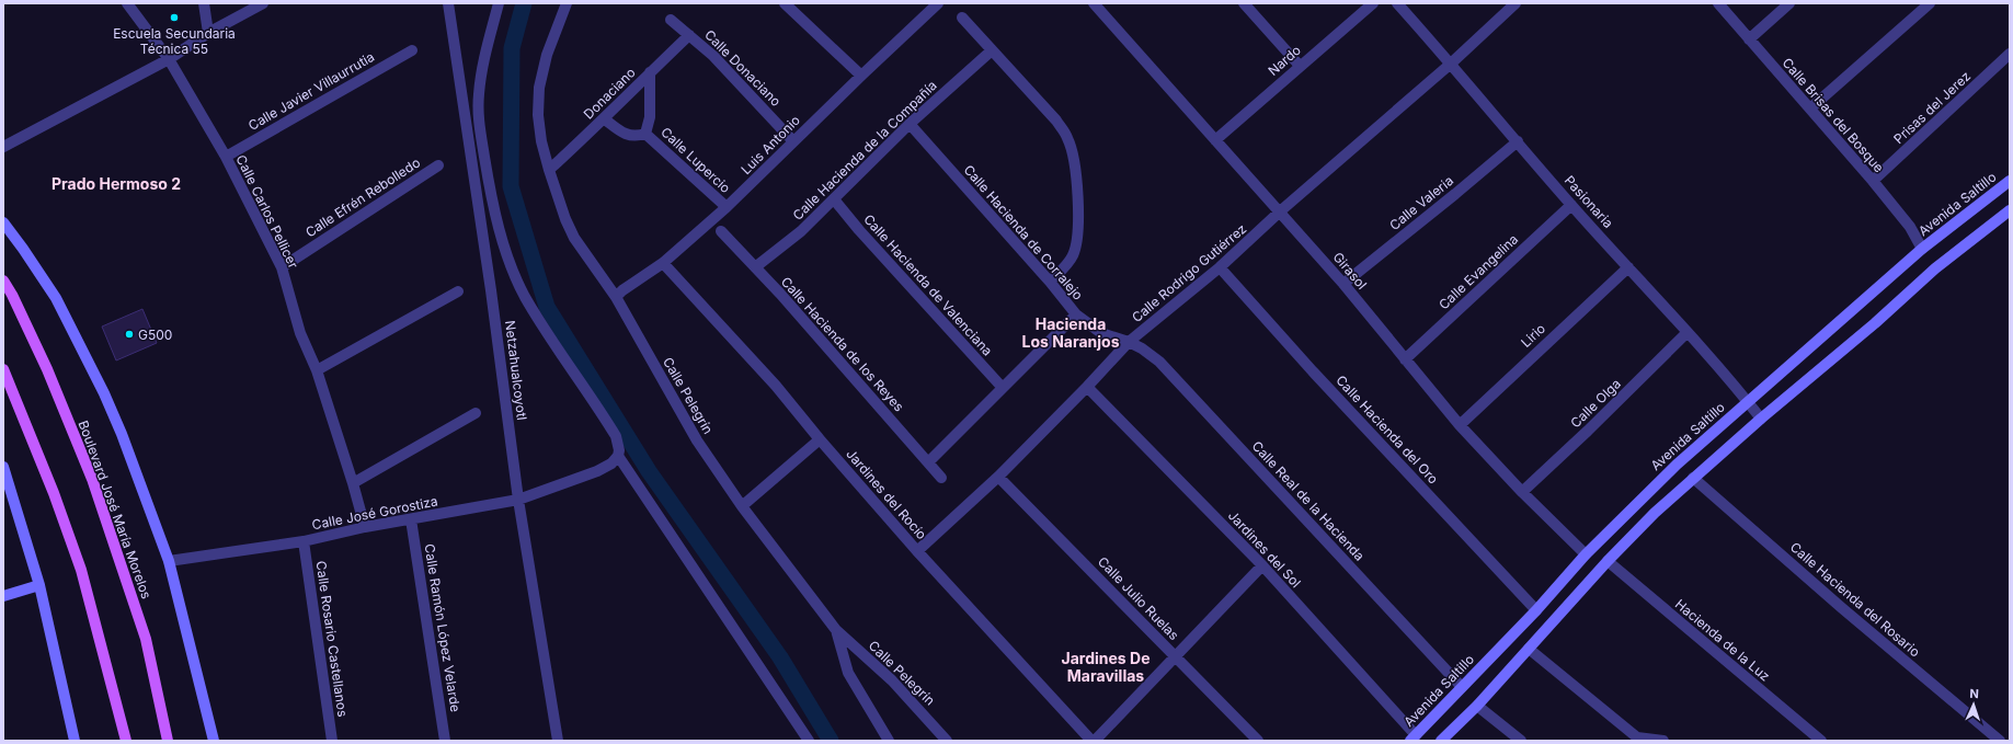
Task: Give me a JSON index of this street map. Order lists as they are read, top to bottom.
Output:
{
  "streets": {
    "main road": ["Boulevard José María Morelos"],
    "street": [
      "Nardo",
      "Calle Donaciano",
      "Calle Javier Villaurrutia",
      "Donaciano",
      "Prisas del Jerez",
      "Calle Brisas del Bosque",
      "Luis Antonio",
      "Calle Hacienda de la Compañía",
      "Calle Lupercio",
      "Calle Efrén Rebolledo",
      "Pasionaria",
      "Calle Valeria",
      "Avenida Saltillo",
      "Calle Carlos Pellicer",
      "Calle Hacienda de Corralejo",
      "Girasol",
      "Calle Evangelina",
      "Calle Rodrigo Gutiérrez",
      "Calle Hacienda de Valenciana",
      "Lirio",
      "Calle Hacienda de los Reyes",
      "Netzahualcoyotl",
      "Calle Pelegrín",
      "Calle Olga",
      "Calle Hacienda del Oro",
      "Jardines del Rocío",
      "Calle Real de la Hacienda",
      "Calle José Gorostiza",
      "Jardines del Sol",
      "Calle Julio Ruelas",
      "Calle Hacienda del Rosario",
      "Calle Ramón López Velarde",
      "Calle Rosario Castellanos",
      "Hacienda de la Luz"
    ]
  },
  "crossings": [
    ["Nardo", "Girasol"],
    ["Calle Donaciano", "Donaciano"],
    ["Calle Donaciano", "Luis Antonio"],
    ["Calle Javier Villaurrutia", "Calle Carlos Pellicer"],
    ["Donaciano", "Calle Pelegrín"],
    ["Prisas del Jerez", "Calle Brisas del Bosque"],
    ["Calle Brisas del Bosque", "Avenida Saltillo"],
    ["Luis Antonio", "Calle Lupercio"],
    ["Luis Antonio", "Calle Pelegrín"],
    ["Luis Antonio", "Jardines del Rocío"],
    ["Calle Hacienda de la Compañía", "Calle Hacienda de Corralejo"],
    ["Calle Hacienda de la Compañía", "Calle Hacienda de Valenciana"],
    ["Calle Hacienda de la Compañía", "Calle Hacienda de los Reyes"],
    ["Calle Efrén Rebolledo", "Calle Carlos Pellicer"],
    ["Pasionaria", "Calle Valeria"],
    ["Pasionaria", "Avenida Saltillo"],
    ["Pasionaria", "Calle Evangelina"],
    ["Pasionaria", "Calle Rodrigo Gutiérrez"],
    ["Pasionaria", "Lirio"],
    ["Pasionaria", "Calle Olga"],
    ["Calle Valeria", "Girasol"],
    ["Avenida Saltillo", "Girasol"],
    ["Avenida Saltillo", "Calle Hacienda del Oro"],
    ["Avenida Saltillo", "Calle Real de la Hacienda"],
    ["Avenida Saltillo", "Jardines del Sol"],
    ["Calle Carlos Pellicer", "Calle José Gorostiza"],
    ["Calle Hacienda de Corralejo", "Calle Rodrigo Gutiérrez"],
    ["Calle Hacienda de Corralejo", "Calle Real de la Hacienda"],
    ["Girasol", "Calle Evangelina"],
    ["Girasol", "Calle Rodrigo Gutiérrez"],
    ["Girasol", "Lirio"],
    ["Girasol", "Calle Olga"],
    ["Calle Rodrigo Gutiérrez", "Calle Hacienda del Oro"],
    ["Calle Rodrigo Gutiérrez", "Jardines del Rocío"],
    ["Calle Rodrigo Gutiérrez", "Calle Real de la Hacienda"],
    ["Calle Rodrigo Gutiérrez", "Jardines del Sol"],
    ["Calle Rodrigo Gutiérrez", "Calle Julio Ruelas"],
    ["Netzahualcoyotl", "Calle José Gorostiza"],
    ["Calle José Gorostiza", "Calle Ramón López Velarde"],
    ["Calle José Gorostiza", "Calle Rosario Castellanos"]
  ],
  "districts": ["Prado Hermoso 2", "Hacienda Los Naranjos", "Jardines De Maravillas"],
  "places": ["Escuela Secundaria Técnica 55", "G500"],
  "north": "top"
}
